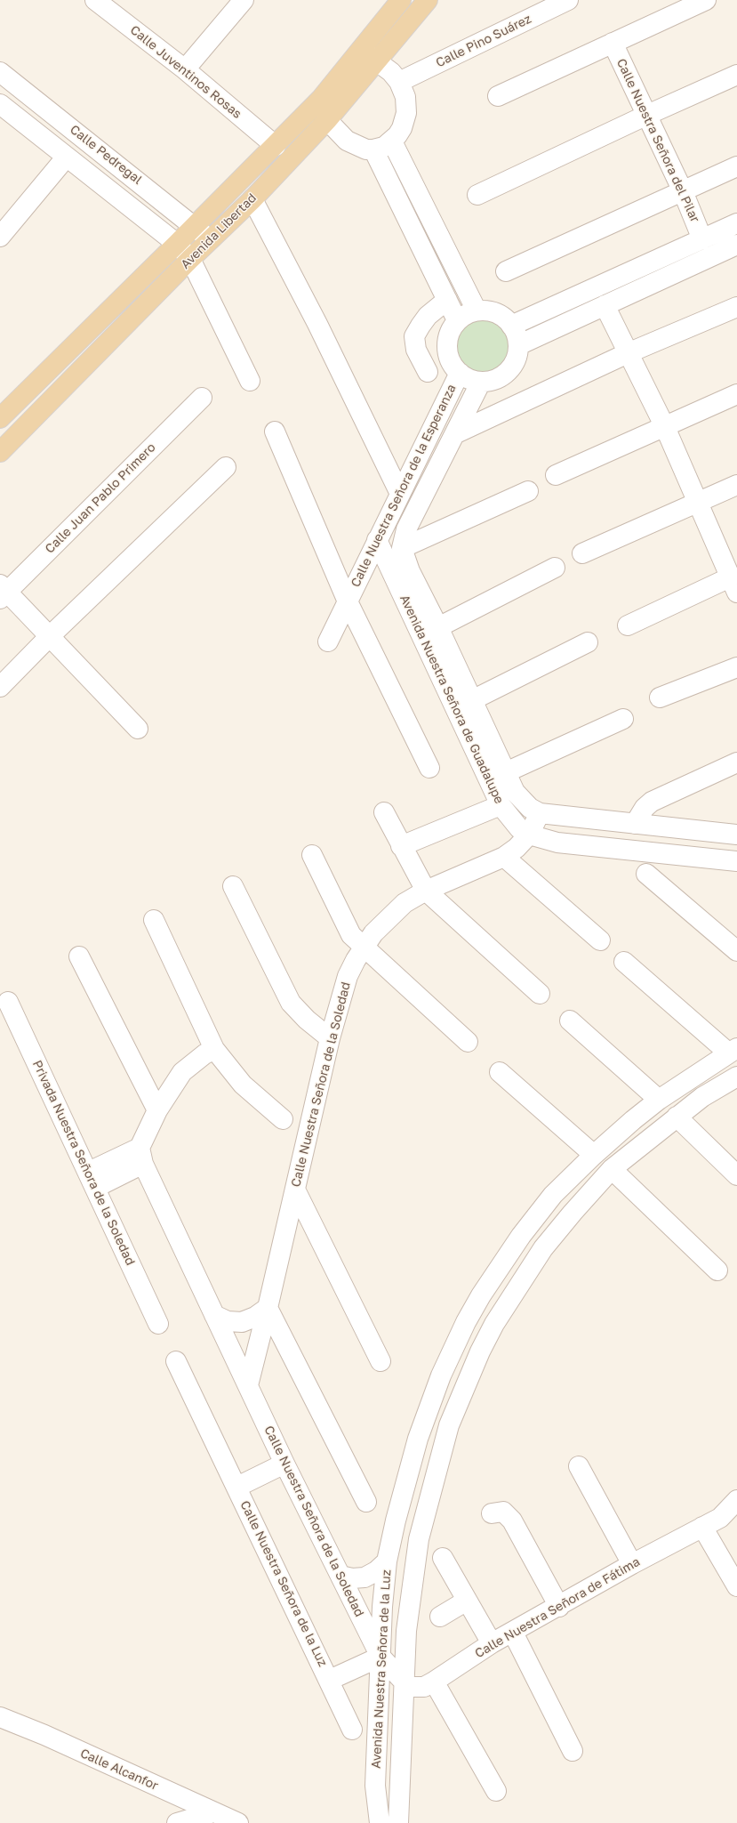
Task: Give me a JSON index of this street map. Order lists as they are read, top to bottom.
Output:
{
  "streets": {
    "main road": ["Avenida Libertad"],
    "street": [
      "Calle Pino Suárez",
      "Calle Juventinos Rosas",
      "Calle Nuestra Señora del Pilar",
      "Calle Pedregal",
      "Calle Nuestra Señora de la Esperanza",
      "Calle Juan Pablo Primero",
      "Avenida Nuestra Señora de Guadalupe",
      "Calle Nuestra Señora de la Soledad",
      "Privada Nuestra Señora de la Soledad",
      "Calle Nuestra Señora de la Luz",
      "Calle Nuestra Señora de Fátima",
      "Avenida Nuestra Señora de la Luz",
      "Calle Alcanfor"
    ]
  },
  "crossings": [
    ["Calle Pino Suárez", "Avenida Libertad"],
    ["Calle Juventinos Rosas", "Avenida Libertad"],
    ["Calle Pedregal", "Avenida Libertad"],
    ["Calle Nuestra Señora de la Esperanza", "Avenida Nuestra Señora de Guadalupe"],
    ["Avenida Nuestra Señora de Guadalupe", "Calle Nuestra Señora de la Soledad"],
    ["Calle Nuestra Señora de la Soledad", "Avenida Nuestra Señora de la Luz"],
    ["Calle Nuestra Señora de Fátima", "Avenida Nuestra Señora de la Luz"]
  ]
}
